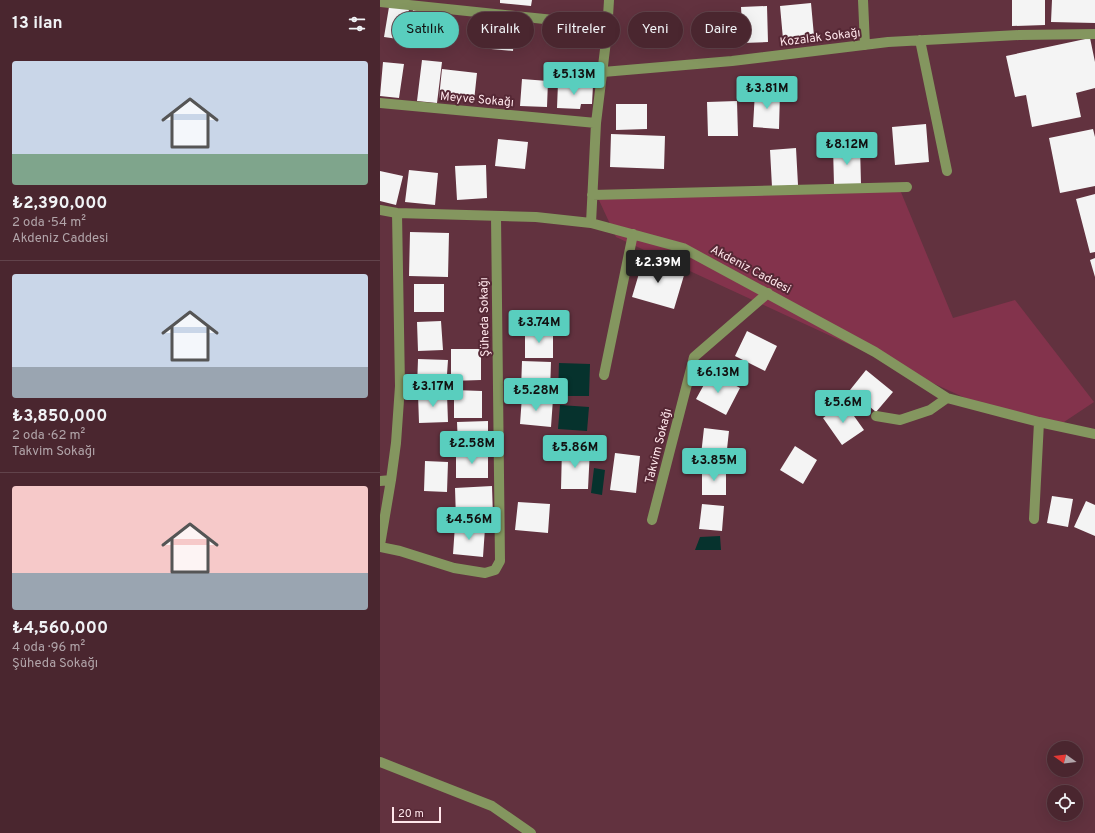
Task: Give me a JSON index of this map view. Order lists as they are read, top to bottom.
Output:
{
  "streets": {
    "street": [
      "Kozalak Sokağı",
      "Meyve Sokağı",
      "Akdeniz Caddesi",
      "Şüheda Sokağı",
      "Takvim Sokağı"
    ]
  },
  "crossings": [
    ["Akdeniz Caddesi", "Şüheda Sokağı"],
    ["Akdeniz Caddesi", "Takvim Sokağı"]
  ],
  "scale_bar": "20 m",
  "north": "left",
  "page": {
    "heading": "13 ilan",
    "chip": [
      "Satılık",
      "Kiralık",
      "Filtreler",
      "Yeni",
      "Daire"
    ],
    "list": [
      {
        "name": "₺2,390,000",
        "note": "2 oda · 54 m² · Akdeniz Caddesi"
      },
      {
        "name": "₺3,850,000",
        "note": "2 oda · 62 m² · Takvim Sokağı"
      },
      {
        "name": "₺4,560,000",
        "note": "4 oda · 96 m² · Şüheda Sokağı"
      }
    ],
    "price": [
      "₺5.13M",
      "₺3.81M",
      "₺8.12M",
      "₺2.39M",
      "₺3.74M",
      "₺6.13M",
      "₺3.17M",
      "₺5.28M",
      "₺5.6M",
      "₺2.58M",
      "₺5.86M",
      "₺3.85M",
      "₺4.56M"
    ],
    "scale": "20 m"
  }
}
